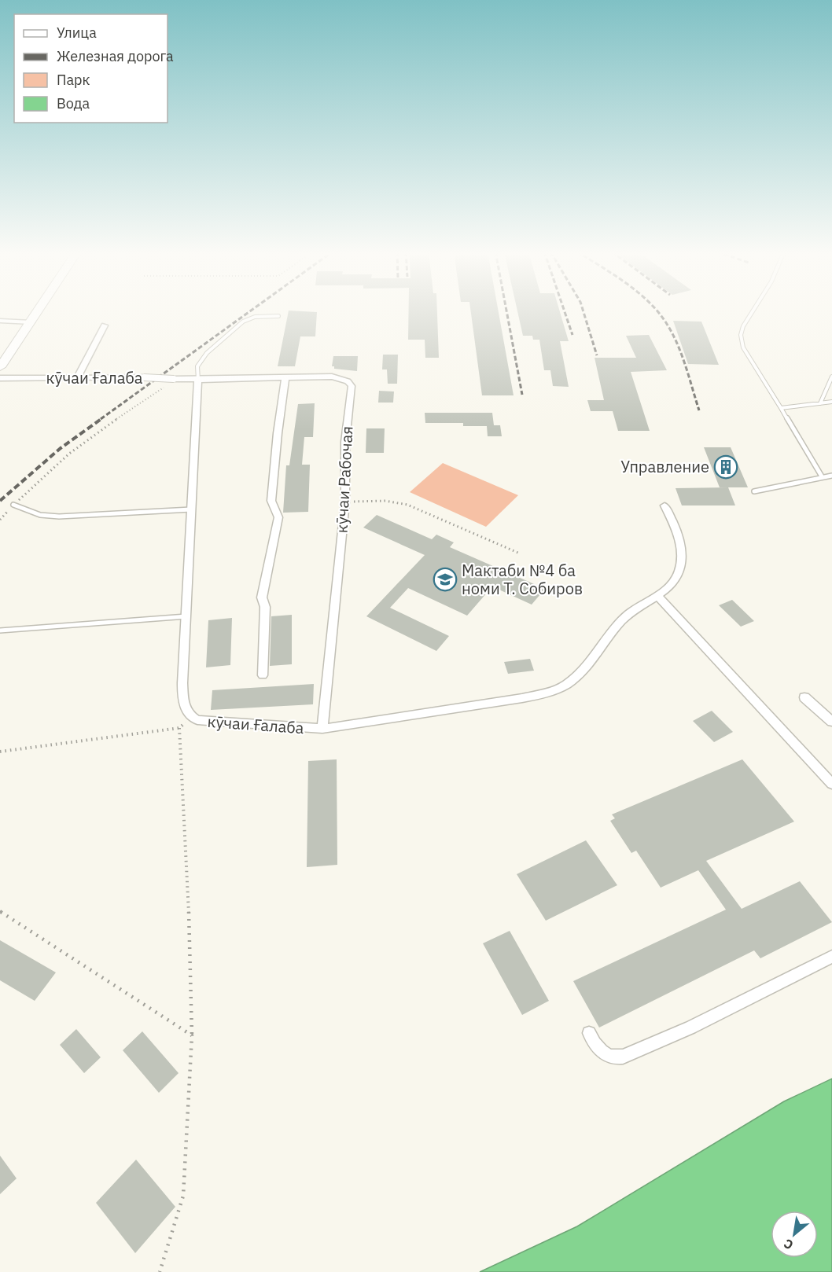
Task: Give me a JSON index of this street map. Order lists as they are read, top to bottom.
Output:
{
  "streets": {
    "street": ["кӯчаи Ғалаба", "кӯчаи Рабочая"]
  },
  "crossings": [
    ["кӯчаи Ғалаба", "кӯчаи Рабочая"]
  ],
  "places": {
    "building": ["Управление"],
    "school or university": ["Мактаби №4 ба номи Т. Собиров"]
  },
  "legend": [
    "Улица",
    "Железная дорога",
    "Парк",
    "Вода"
  ],
  "north": "bottom left"
}
